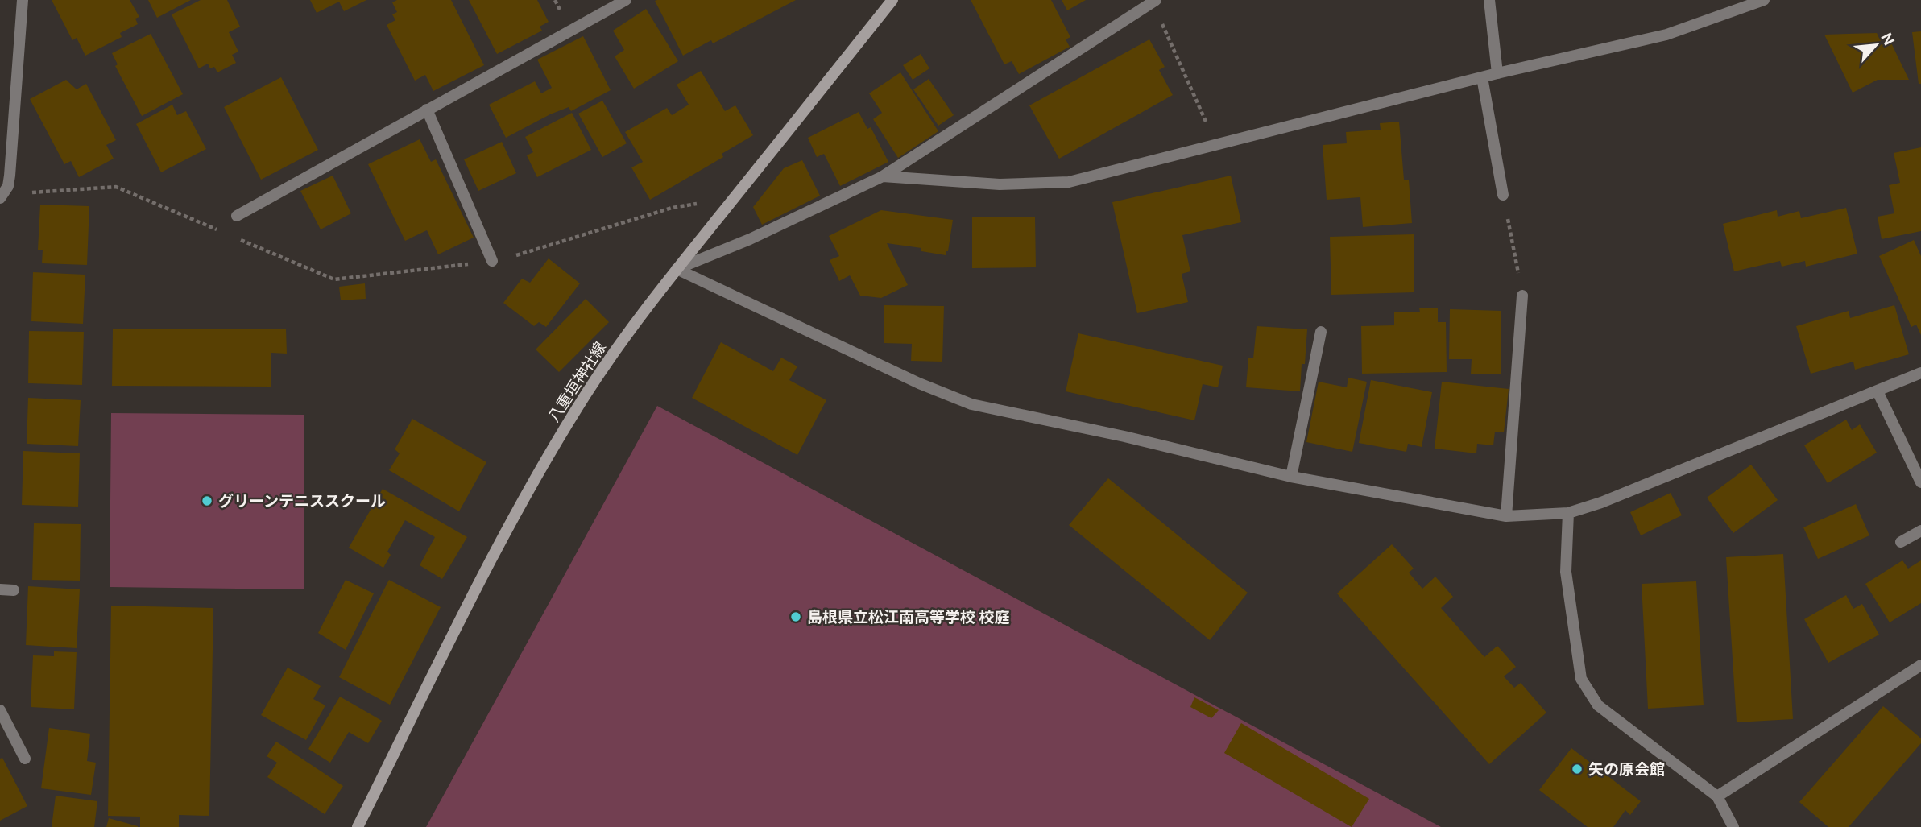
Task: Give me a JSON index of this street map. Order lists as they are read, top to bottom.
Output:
{
  "streets": {
    "main road": ["八重垣神社線"]
  },
  "places": ["グリーンテニススクール", "島根県立松江南高等学校 校庭", "矢の原会館"],
  "north": "top right"
}
